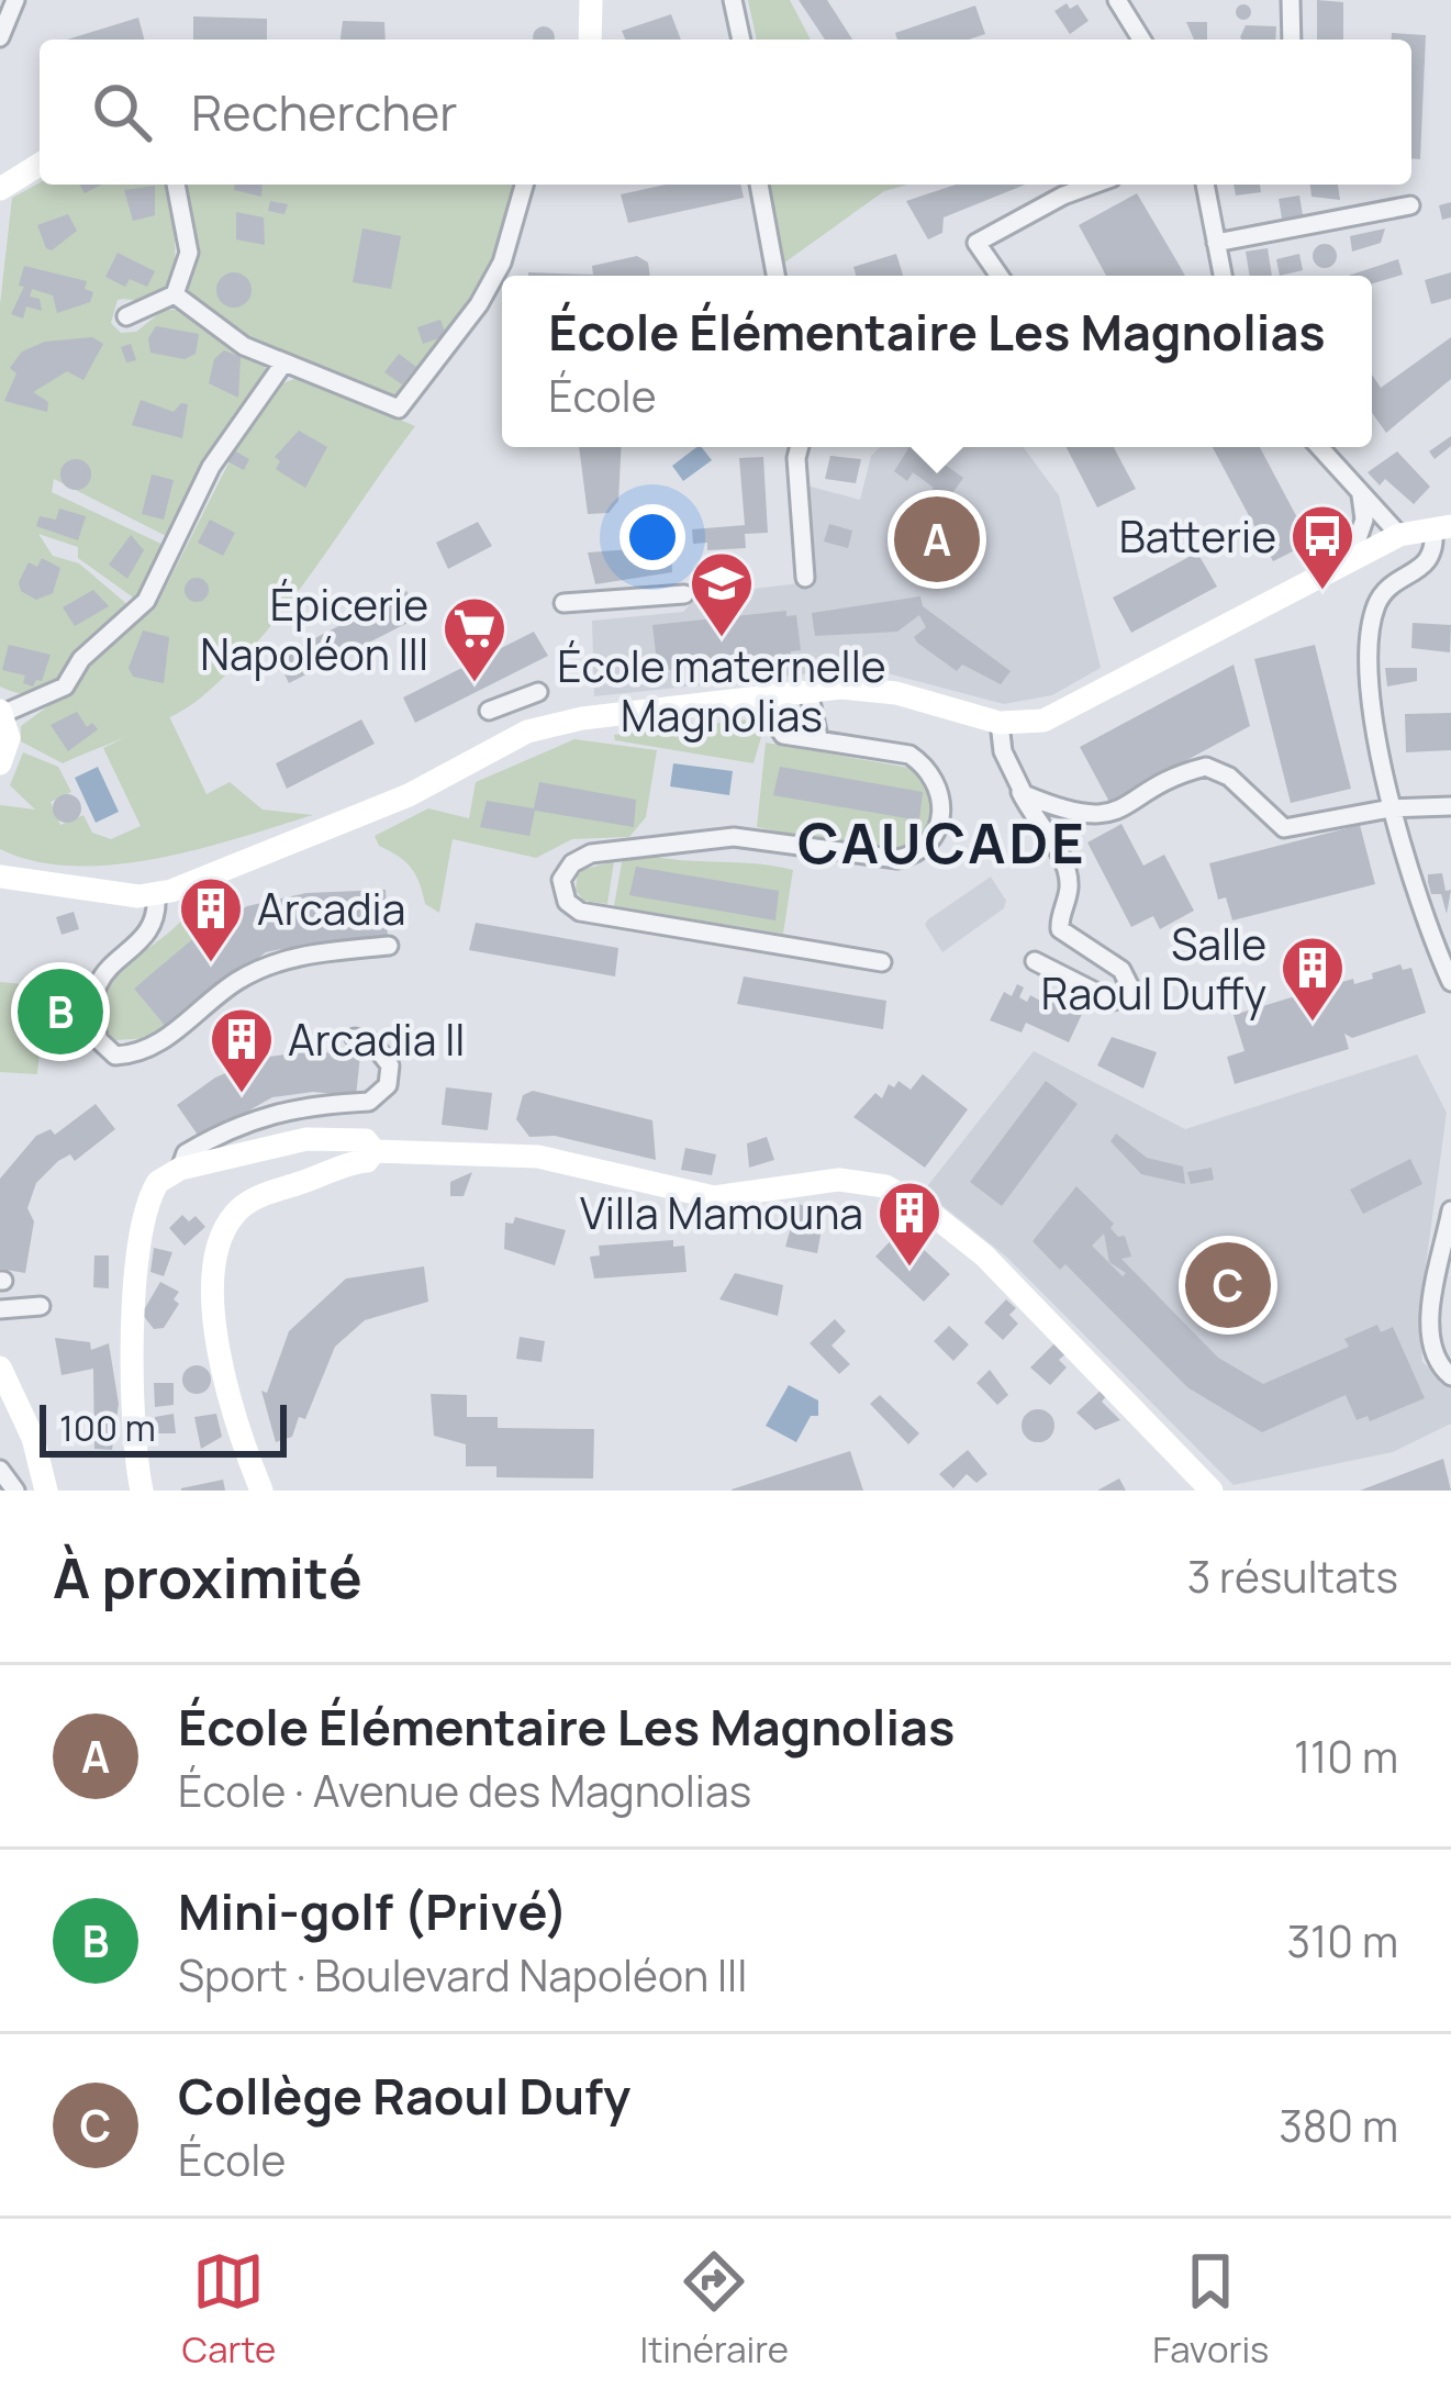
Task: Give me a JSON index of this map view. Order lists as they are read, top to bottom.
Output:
{
  "districts": ["CAUCADE"],
  "places": {
    "bus stop": ["Batterie"],
    "school or university": ["École maternelle Magnolias"],
    "supermarket": ["Épicerie Napoléon III"],
    "building": [
      "Arcadia",
      "Salle Raoul Duffy",
      "Arcadia II",
      "Villa Mamouna"
    ]
  },
  "scale_bar": "100 m",
  "page": {
    "search": "Rechercher",
    "popup": ["École Élémentaire Les Magnolias", "École"],
    "pins": ["A", "B", "C"],
    "scale": "100 m",
    "heading": ["À proximité", "3 résultats"],
    "list": [
      {
        "mark": "A",
        "name": "École Élémentaire Les Magnolias",
        "note": "École · Avenue des Magnolias",
        "value": "110 m"
      },
      {
        "mark": "B",
        "name": "Mini-golf (Privé)",
        "note": "Sport · Boulevard Napoléon III",
        "value": "310 m"
      },
      {
        "mark": "C",
        "name": "Collège Raoul Dufy",
        "note": "École",
        "value": "380 m"
      }
    ],
    "nav": ["Carte", "Itinéraire", "Favoris"]
  }
}
